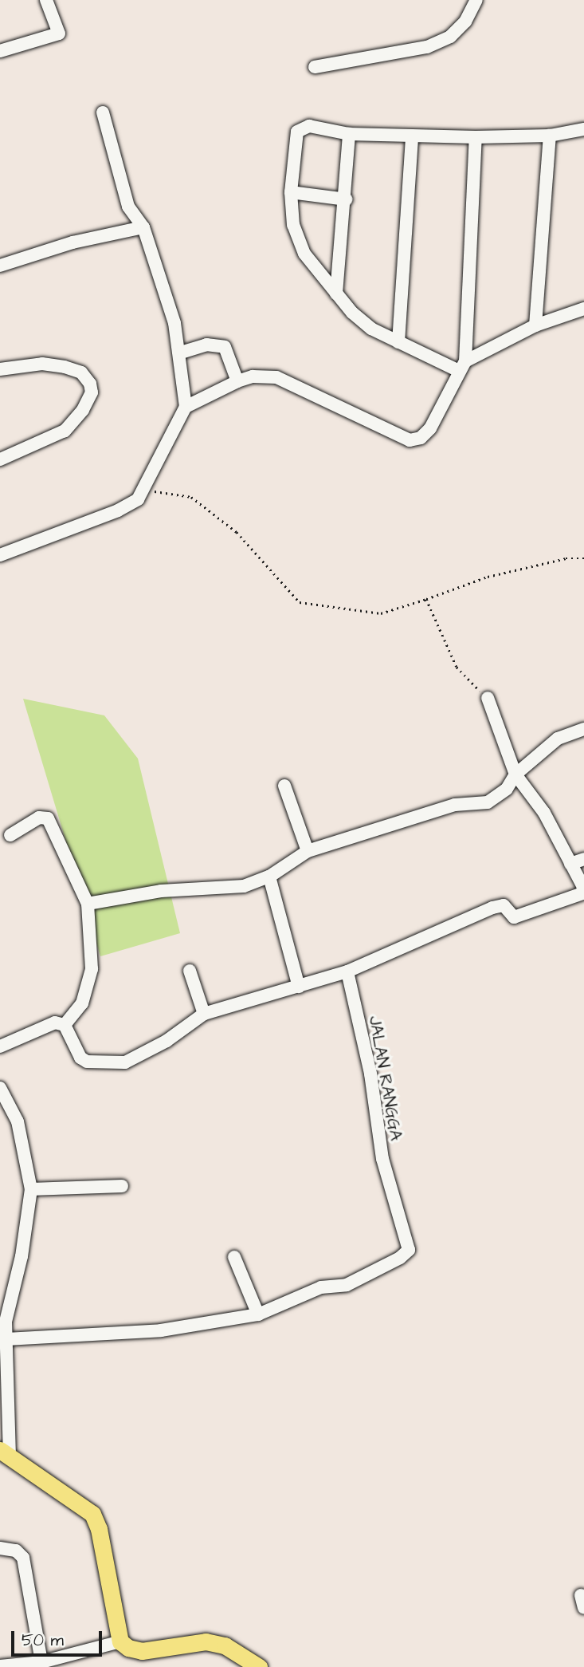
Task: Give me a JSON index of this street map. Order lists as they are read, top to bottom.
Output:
{
  "streets": {
    "street": ["JALAN RANGGA"]
  },
  "scale_bar": "50 m"
}
